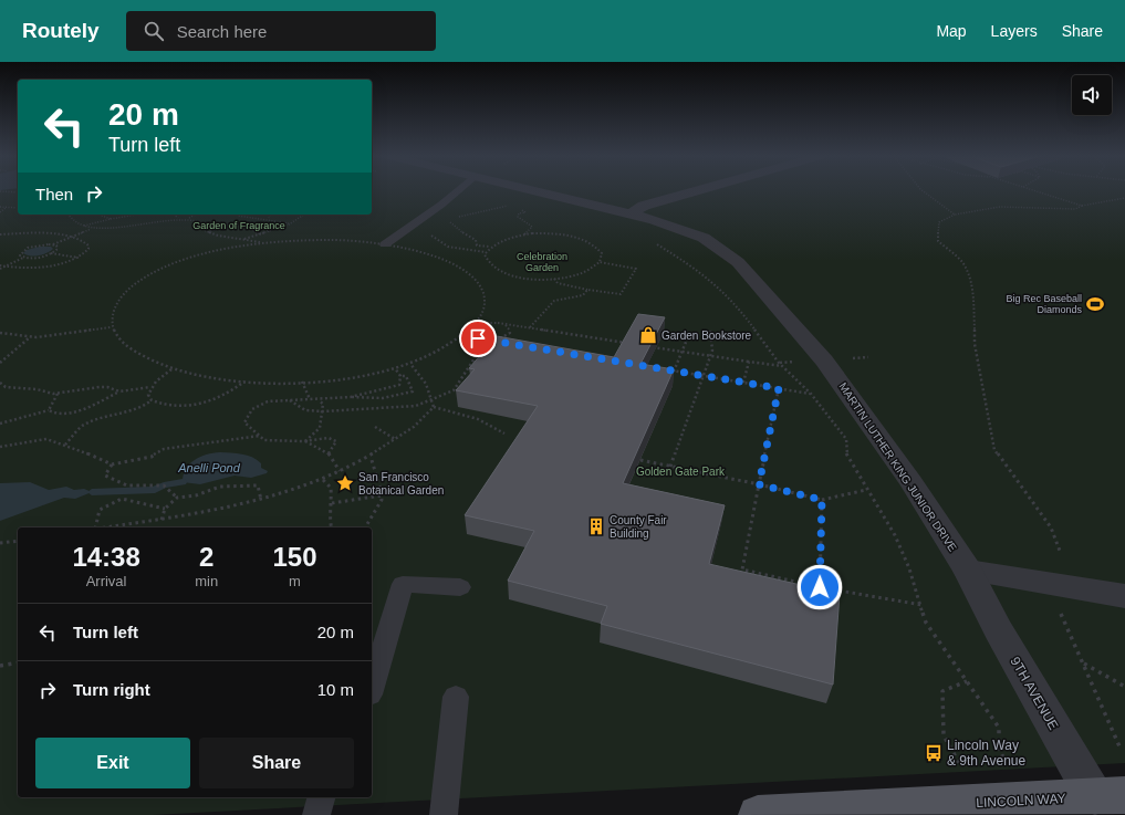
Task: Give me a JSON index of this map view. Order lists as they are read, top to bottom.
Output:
{
  "streets": {
    "main road": ["LINCOLN WAY"],
    "street": ["MARTIN LUTHER KING JUNIOR DRIVE", "9TH AVENUE"]
  },
  "crossings": [
    ["MARTIN LUTHER KING JUNIOR DRIVE", "9TH AVENUE"],
    ["9TH AVENUE", "LINCOLN WAY"]
  ],
  "water": ["Anelli Pond"],
  "parks": ["Garden of Fragrance", "Celebration Garden", "Golden Gate Park"],
  "places": {
    "sports": ["Big Rec Baseball Diamonds"],
    "shop": ["Garden Bookstore"],
    "place": ["San Francisco Botanical Garden"],
    "building": ["County Fair Building"],
    "bus stop": ["Lincoln Way & 9th Avenue"]
  },
  "page": {
    "header": "Routely",
    "search": "Search here",
    "nav": ["Map", "Layers", "Share"],
    "turn": ["20 m", "Turn left"],
    "then": "Then",
    "eta": [
      "14:38",
      "Arrival",
      "2",
      "min",
      "150",
      "m"
    ],
    "list": [
      {
        "name": "Turn left",
        "value": "20 m"
      },
      {
        "name": "Turn right",
        "value": "10 m"
      }
    ],
    "buttons": ["Exit", "Share"]
  }
}
